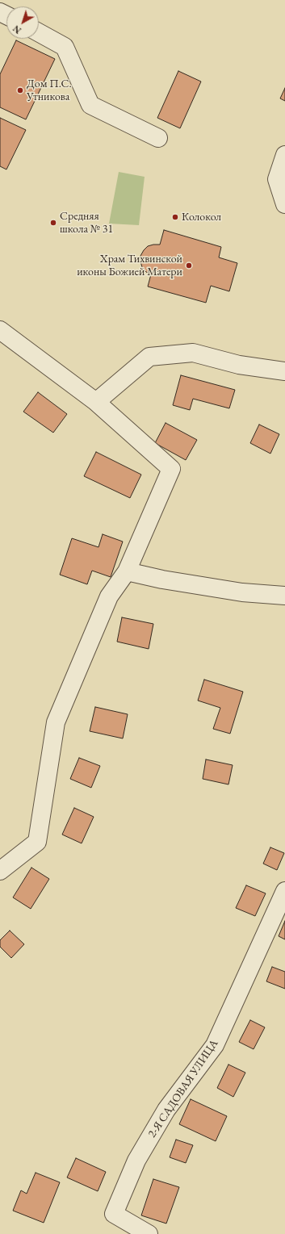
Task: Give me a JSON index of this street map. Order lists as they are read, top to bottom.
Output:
{
  "streets": {
    "street": ["2-Я САДОВАЯ УЛИЦА"]
  },
  "places": [
    "Дом П.С. Утникова",
    "Колокол",
    "Средняя школа № 31",
    "Храм Тихвинской иконы Божией Матери"
  ],
  "north": "bottom left"
}
